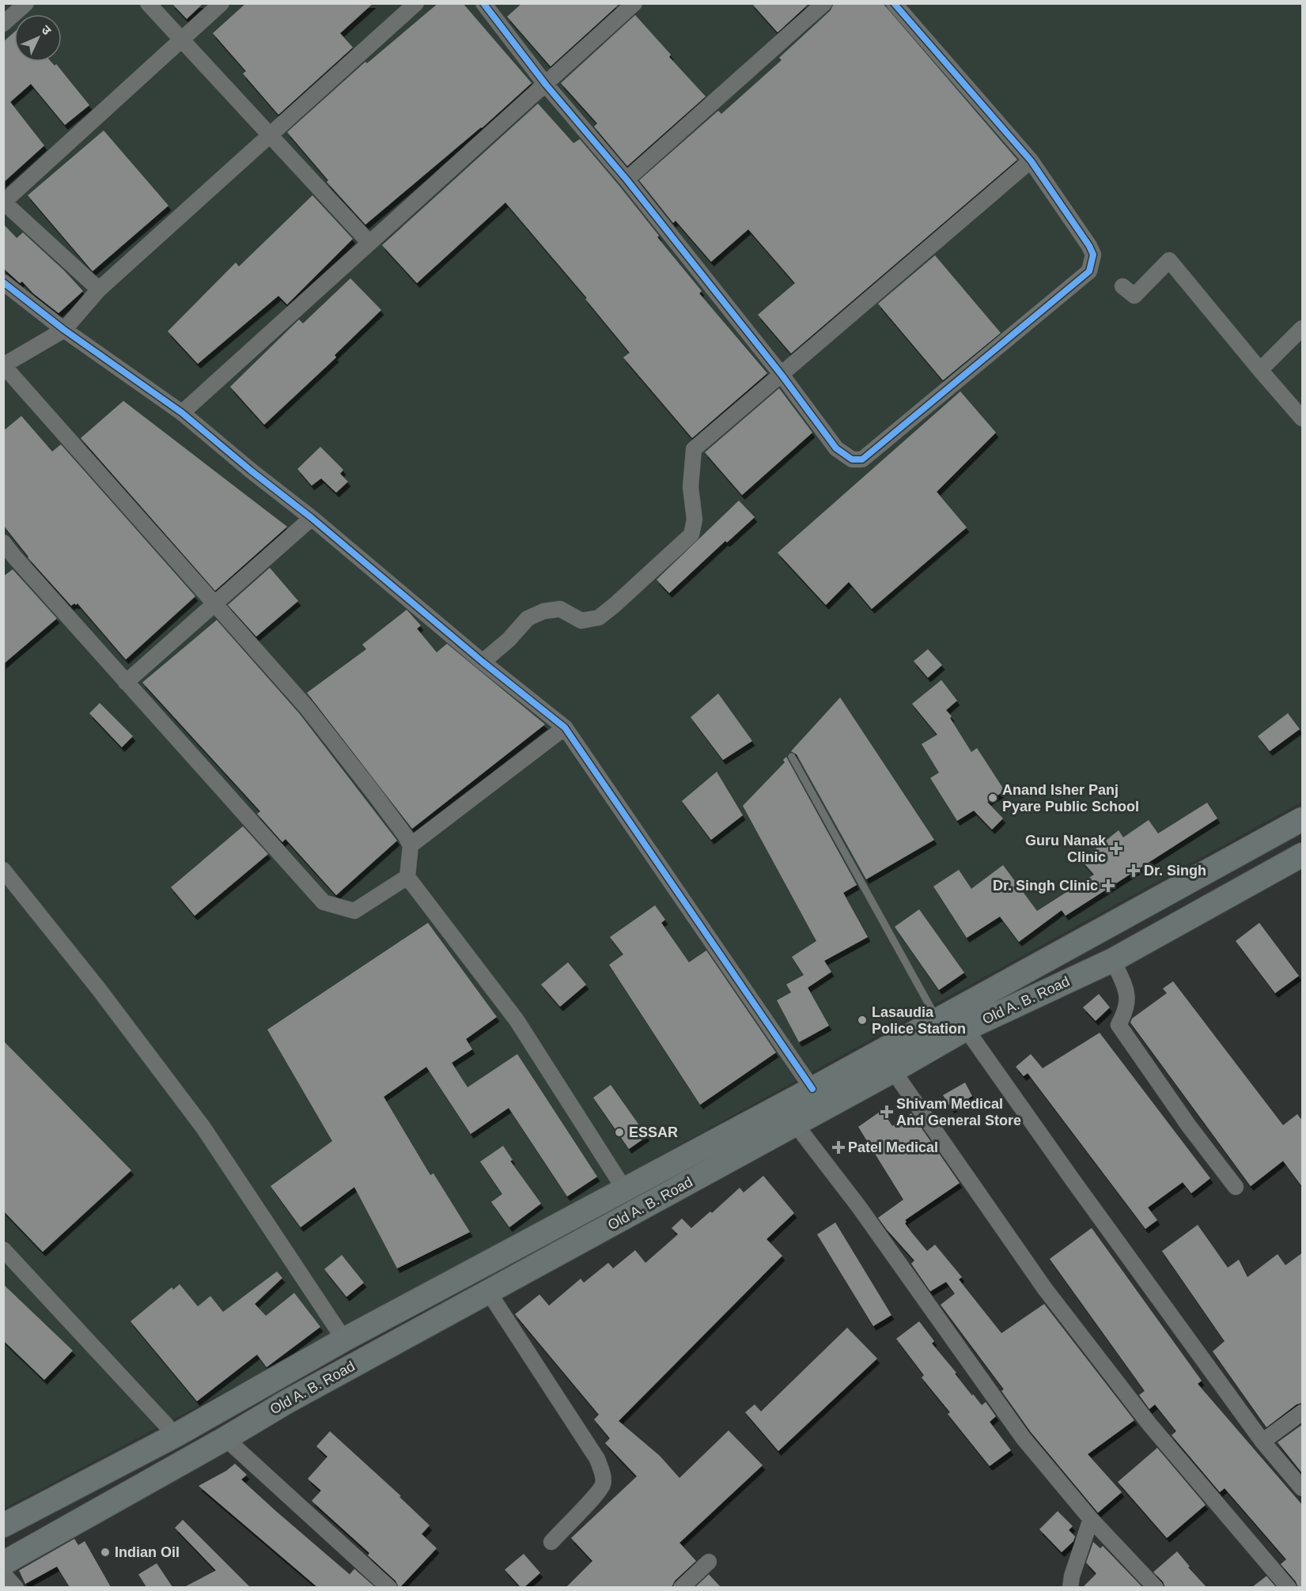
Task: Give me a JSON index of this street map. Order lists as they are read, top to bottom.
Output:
{
  "streets": {
    "main road": ["Old A. B. Road"]
  },
  "places": {
    "other": [
      "Anand Isher Panj Pyare Public School",
      "Lasaudia Police Station",
      "ESSAR",
      "Indian Oil"
    ],
    "health": [
      "Guru Nanak Clinic",
      "Dr. Singh",
      "Dr. Singh Clinic",
      "Shivam Medical And General Store",
      "Patel Medical"
    ]
  },
  "north": "top right"
}
